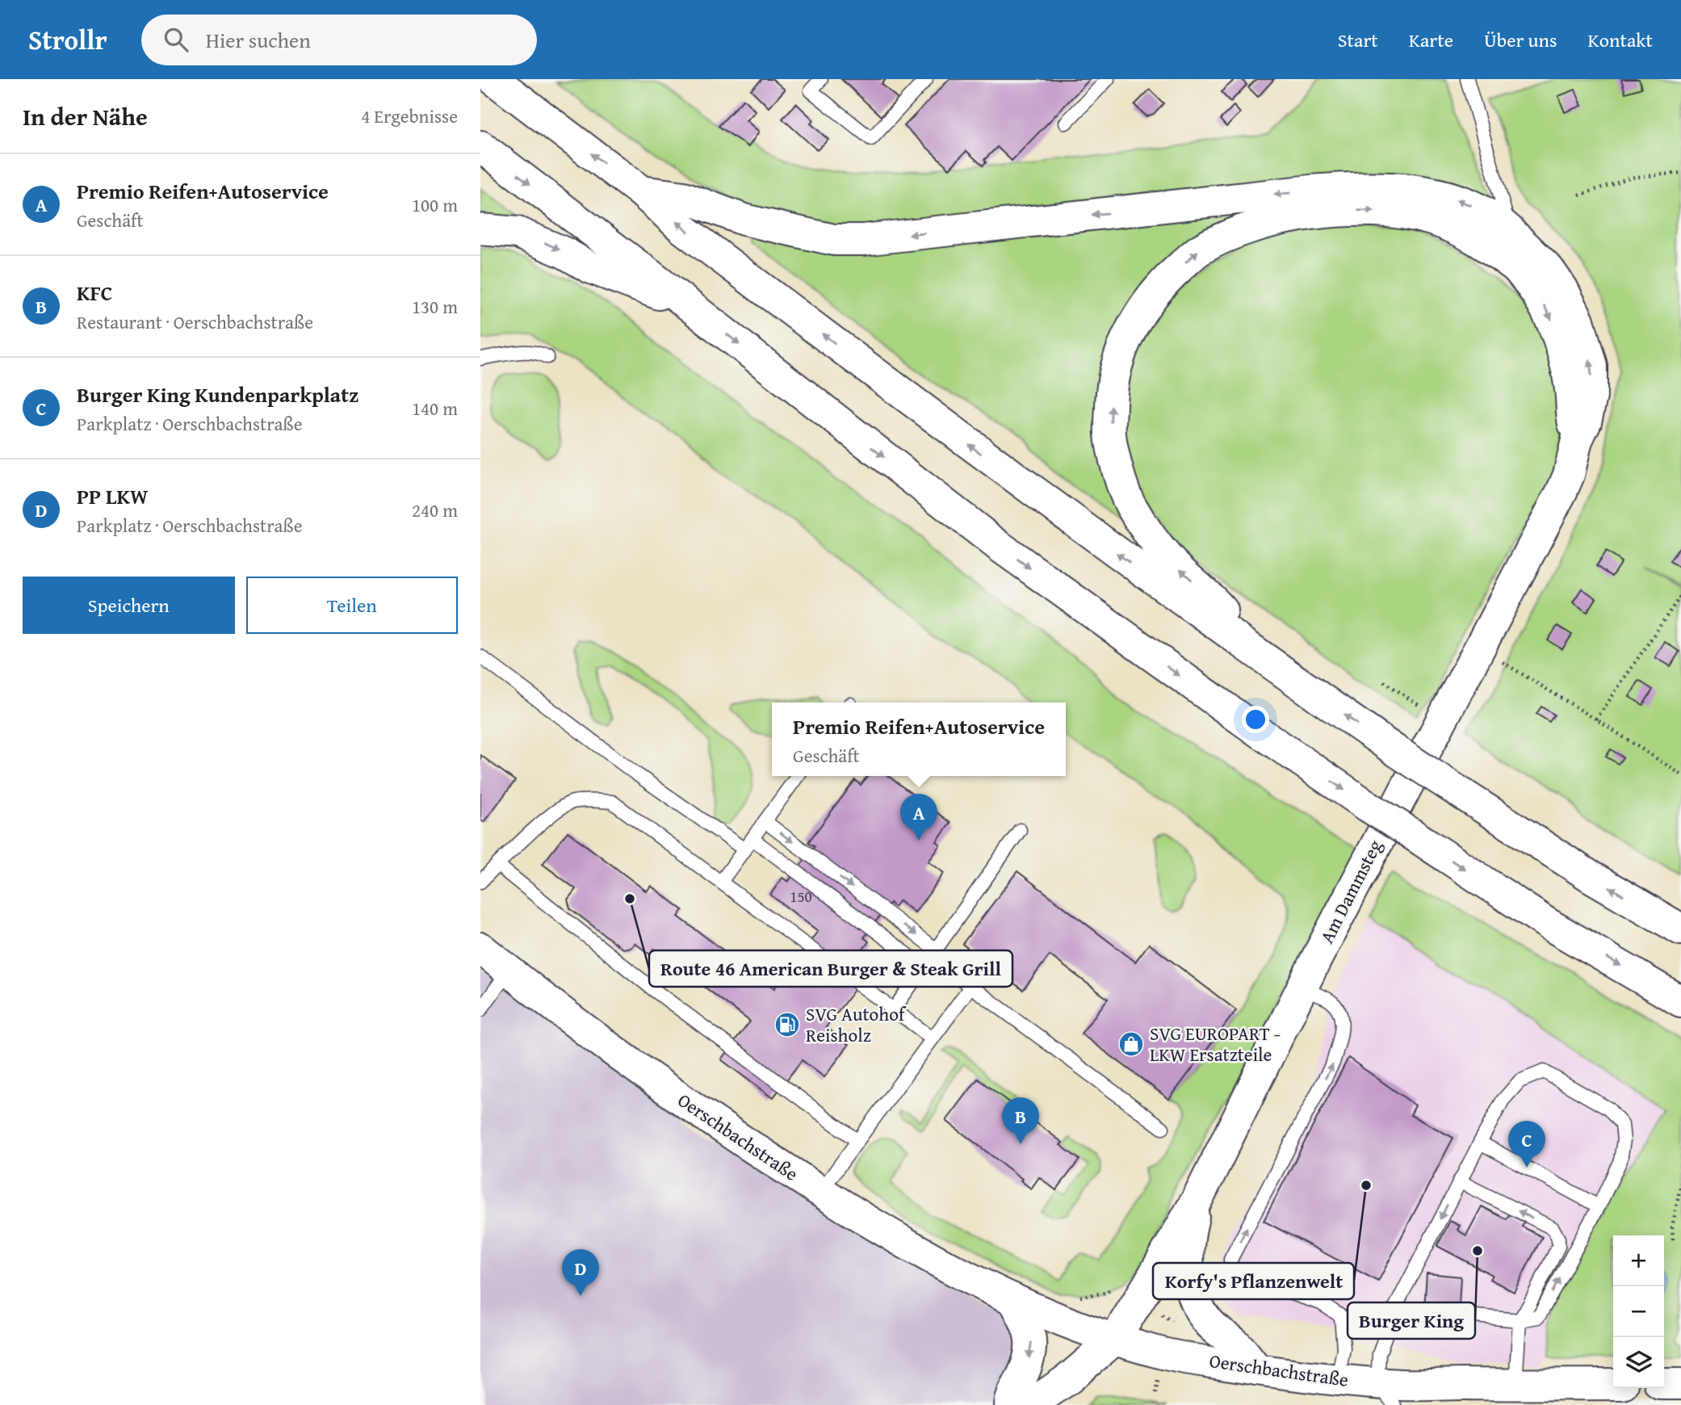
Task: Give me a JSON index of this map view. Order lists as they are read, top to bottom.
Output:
{
  "streets": {
    "main road": ["Am Dammsteg", "Oerschbachstraße"]
  },
  "crossings": [
    ["Am Dammsteg", "Oerschbachstraße"]
  ],
  "places": {
    "other": ["Route 46 American Burger & Steak Grill", "Korfy's Pflanzenwelt", "Burger King"],
    "fuel station": ["SVG Autohof Reisholz"],
    "shop": ["SVG EUROPART - LKW Ersatzteile"]
  },
  "house_numbers": ["150"],
  "page": {
    "header": "Strollr",
    "search": "Hier suchen",
    "nav": [
      "Start",
      "Karte",
      "Über uns",
      "Kontakt"
    ],
    "heading": ["In der Nähe", "4 Ergebnisse"],
    "list": [
      {
        "mark": "A",
        "name": "Premio Reifen+Autoservice",
        "note": "Geschäft",
        "value": "100 m"
      },
      {
        "mark": "B",
        "name": "KFC",
        "note": "Restaurant · Oerschbachstraße",
        "value": "130 m"
      },
      {
        "mark": "C",
        "name": "Burger King Kundenparkplatz",
        "note": "Parkplatz · Oerschbachstraße",
        "value": "140 m"
      },
      {
        "mark": "D",
        "name": "PP LKW",
        "note": "Parkplatz · Oerschbachstraße",
        "value": "240 m"
      }
    ],
    "buttons": ["Speichern", "Teilen"],
    "popup": ["Premio Reifen+Autoservice", "Geschäft"],
    "pins": [
      "A",
      "B",
      "C",
      "D"
    ],
    "map_buttons": ["+", "−"]
  }
}
